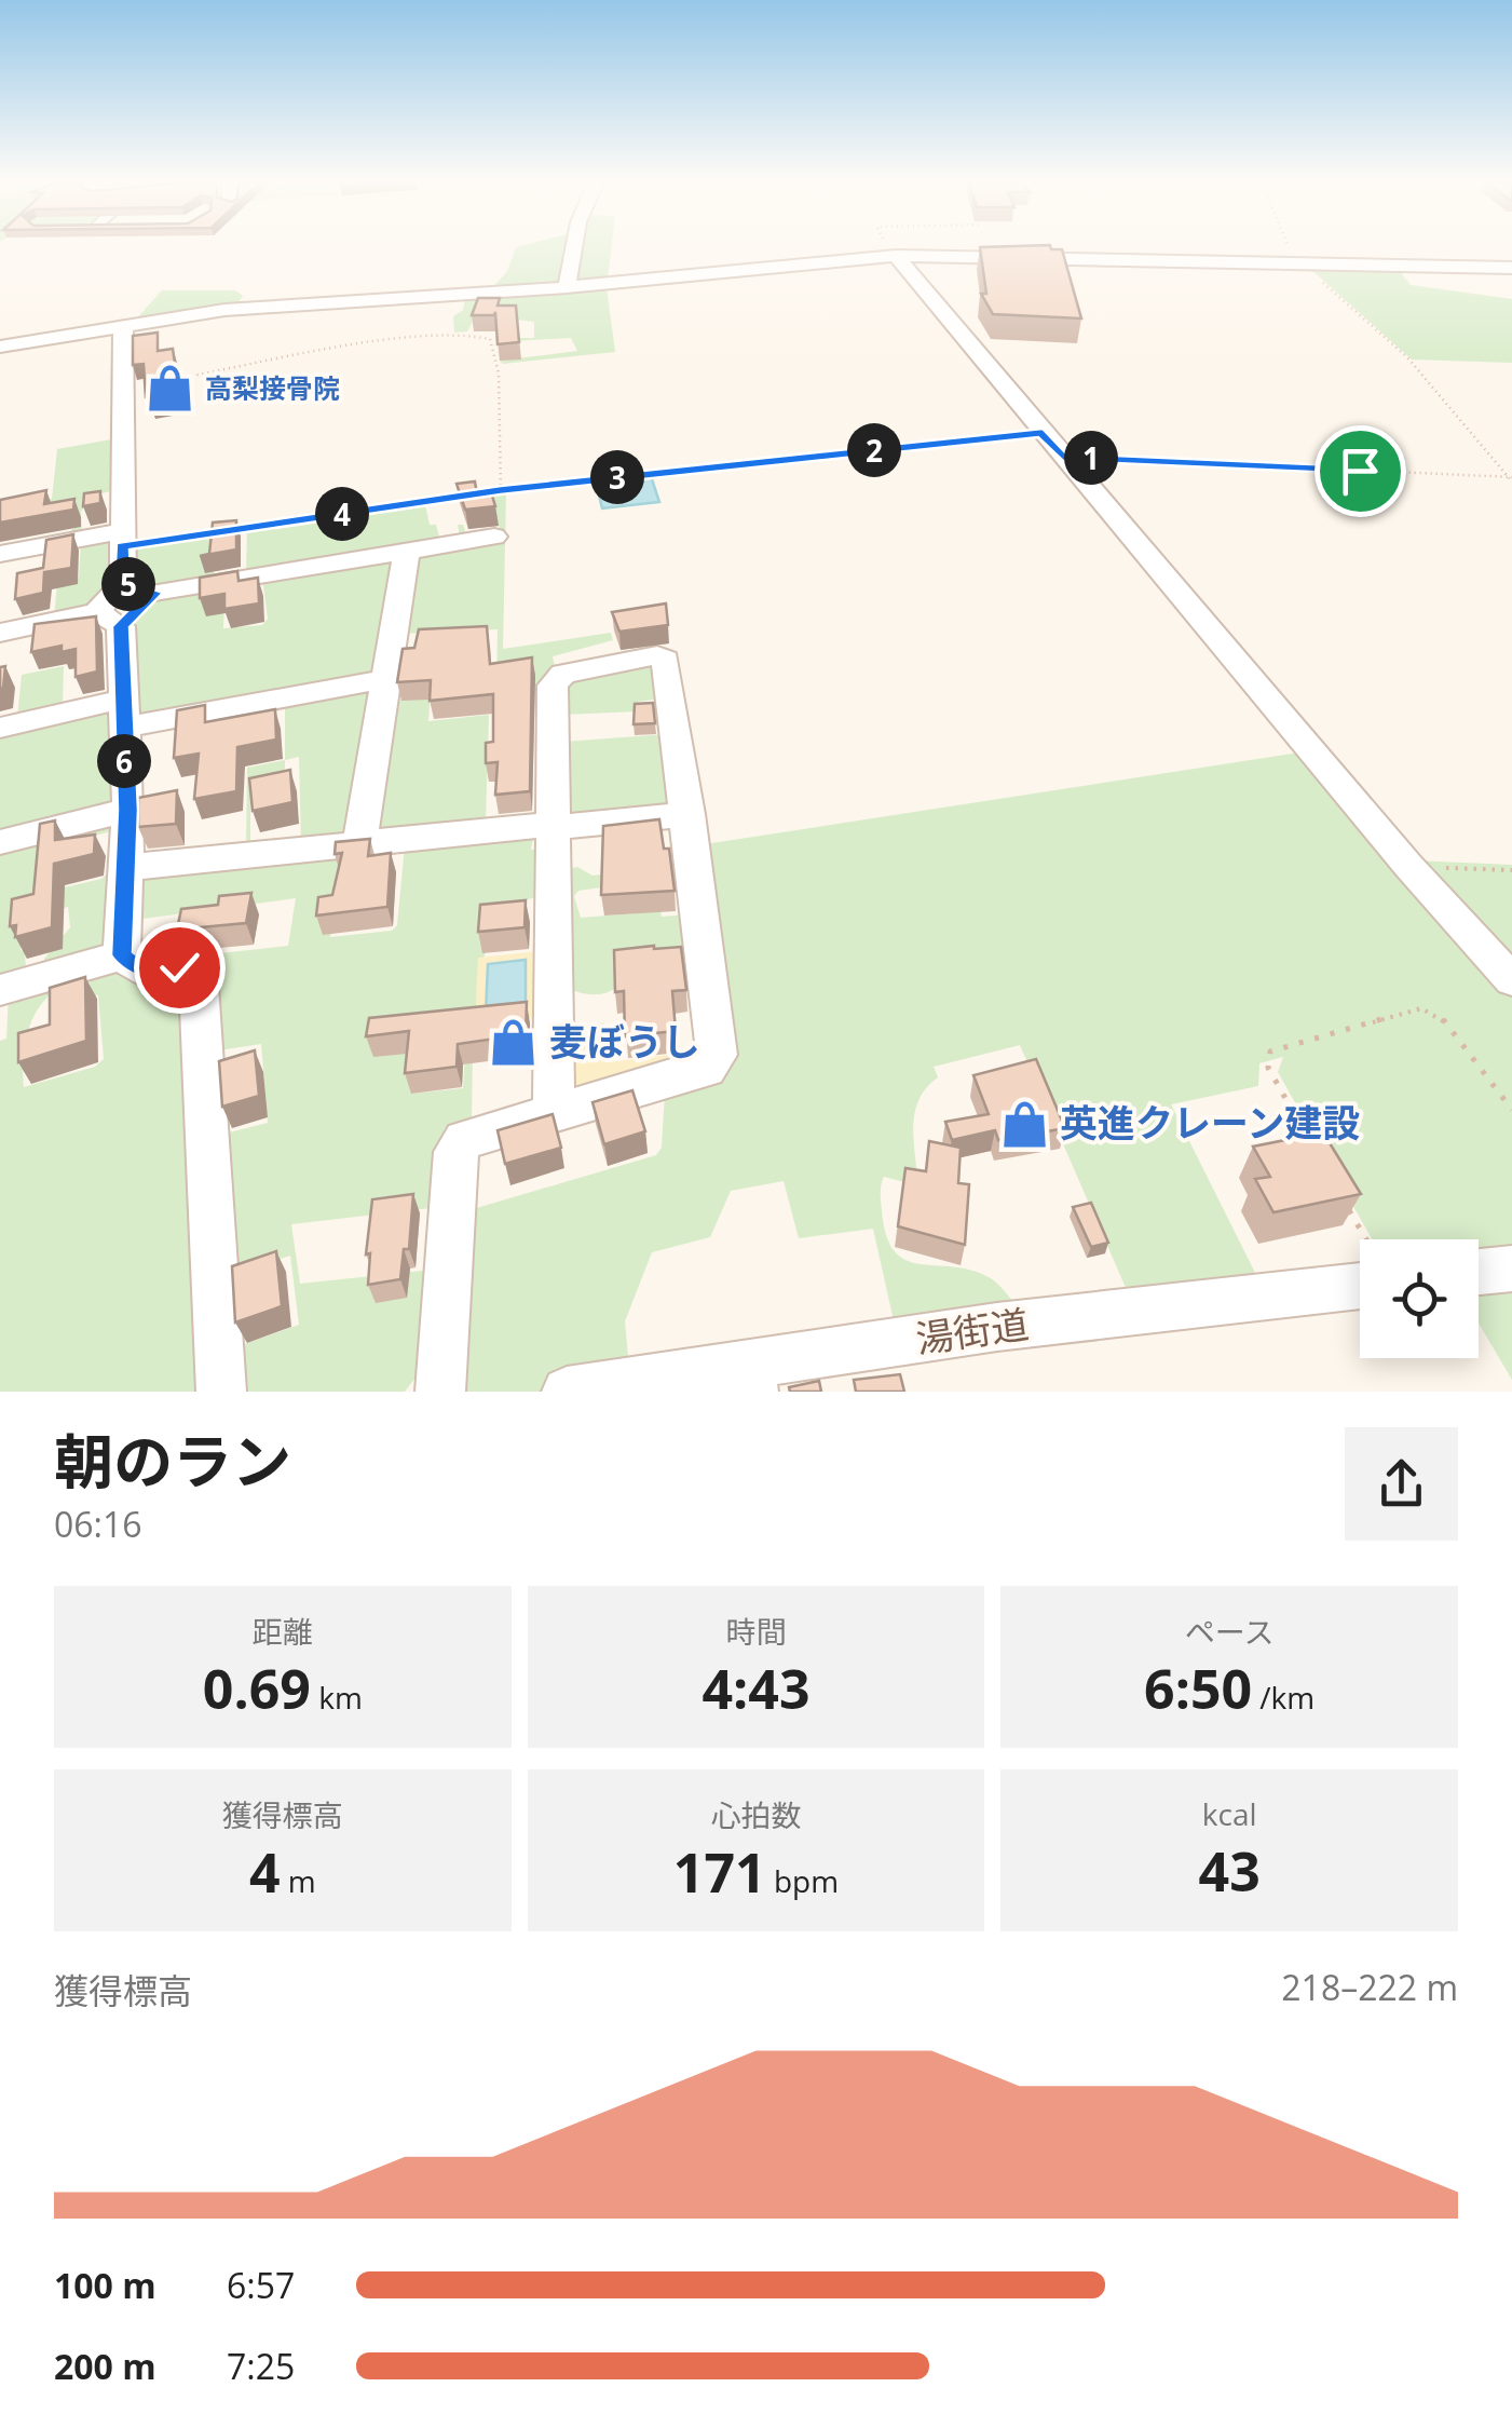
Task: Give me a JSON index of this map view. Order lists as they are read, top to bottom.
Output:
{
  "streets": {
    "street": ["湯街道"]
  },
  "places": {
    "shop": ["高梨接骨院", "麦ぼうし", "英進クレーン建設"]
  },
  "page": {
    "pins": [
      "2",
      "1",
      "3",
      "4",
      "5",
      "6"
    ],
    "heading": ["朝のラン", "06:16"],
    "stats": [
      ["距離", "0.69 km"],
      ["時間", "4:43"],
      ["ペース", "6:50 /km"],
      ["獲得標高", "4 m"],
      ["心拍数", "171 bpm"],
      ["kcal", "43"]
    ],
    "chart": ["獲得標高", "218–222 m"],
    "list": [
      {
        "name": "100 m",
        "note": "6:57"
      },
      {
        "name": "200 m",
        "note": "7:25"
      }
    ]
  }
}
